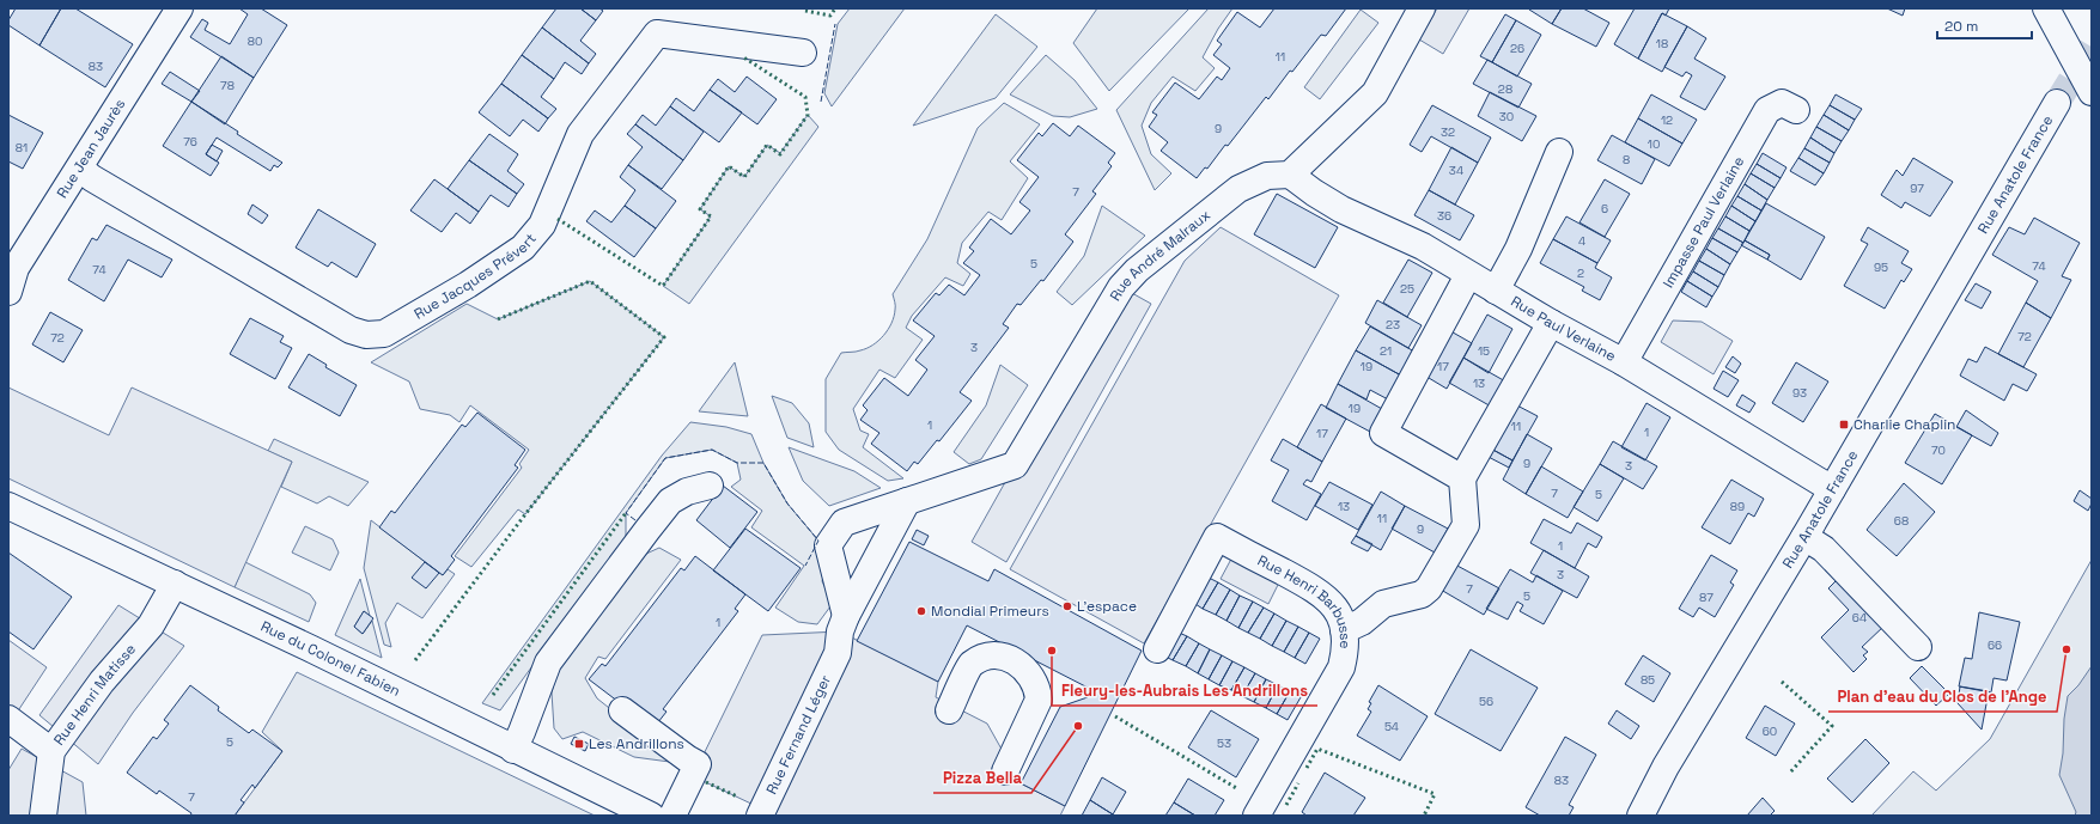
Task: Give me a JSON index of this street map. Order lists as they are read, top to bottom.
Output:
{
  "streets": {
    "street": [
      "Rue Jean Jaurès",
      "Rue Anatole France",
      "Impasse Paul Verlaine",
      "Rue André Malraux",
      "Rue Jacques Prévert",
      "Rue Paul Verlaine",
      "Rue Henri Barbusse",
      "Rue du Colonel Fabien",
      "Rue Henri Matisse",
      "Rue Fernand Léger"
    ]
  },
  "crossings": [
    ["Rue Jean Jaurès", "Rue Jacques Prévert"],
    ["Rue Anatole France", "Rue Paul Verlaine"],
    ["Impasse Paul Verlaine", "Rue Paul Verlaine"],
    ["Rue André Malraux", "Rue Paul Verlaine"],
    ["Rue André Malraux", "Rue Fernand Léger"],
    ["Rue du Colonel Fabien", "Rue Henri Matisse"]
  ],
  "places": {
    "transit": ["Charlie Chaplin", "Les Andrillons"],
    "other": [
      "L’espace",
      "Mondial Primeurs",
      "Plan d'eau du Clos de l'Ange",
      "Fleury-les-Aubrais Les Andrillons",
      "Pizza Bella"
    ]
  },
  "house_numbers": [
    "80",
    "18",
    "26",
    "11",
    "83",
    "78",
    "28",
    "30",
    "12",
    "9",
    "32",
    "76",
    "10",
    "81",
    "8",
    "34",
    "97",
    "7",
    "6",
    "36",
    "4",
    "5",
    "74",
    "95",
    "74",
    "2",
    "25",
    "23",
    "72",
    "72",
    "3",
    "21",
    "15",
    "19",
    "17",
    "13",
    "93",
    "19",
    "1",
    "11",
    "1",
    "17",
    "70",
    "9",
    "3",
    "7",
    "5",
    "13",
    "89",
    "11",
    "68",
    "9",
    "1",
    "3",
    "7",
    "5",
    "87",
    "64",
    "1",
    "66",
    "85",
    "56",
    "54",
    "60",
    "5",
    "53",
    "83",
    "7"
  ],
  "scale_bar": "20 m"
}
